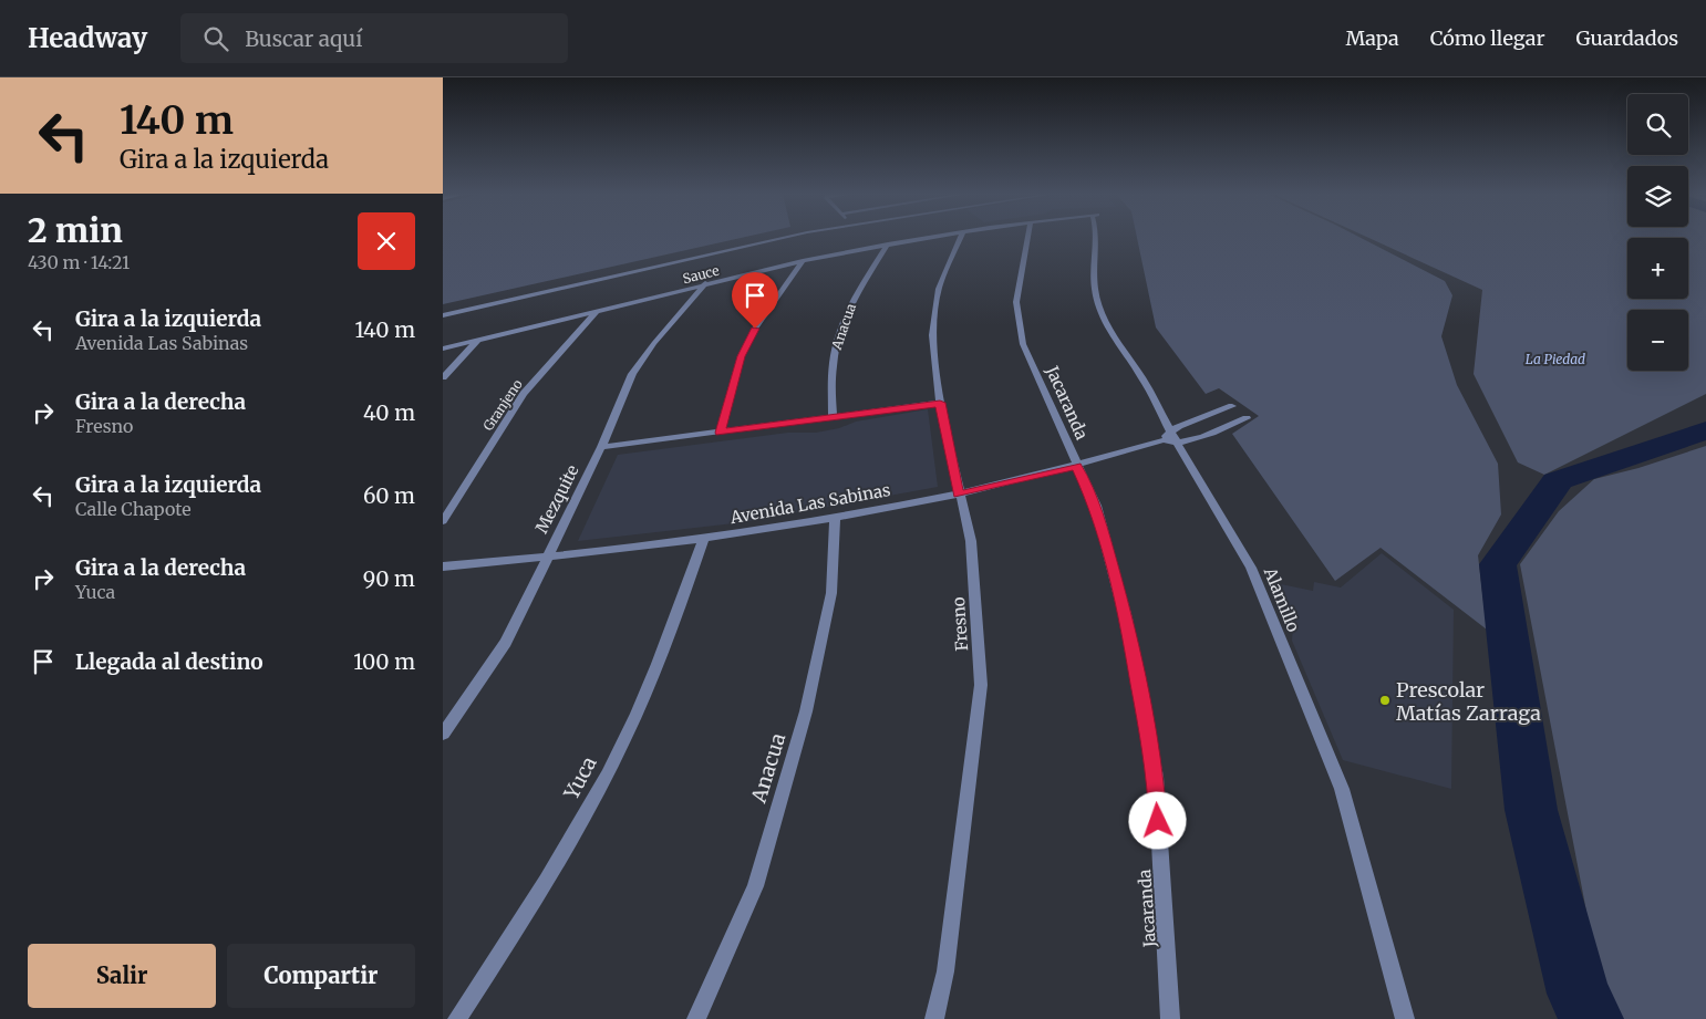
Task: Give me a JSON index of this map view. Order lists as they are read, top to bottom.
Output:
{
  "streets": {
    "street": [
      "Sauce",
      "Anacua",
      "Jacaranda",
      "Granjeno",
      "Mezquite",
      "Avenida Las Sabinas",
      "Alamillo",
      "Fresno",
      "Yuca"
    ]
  },
  "crossings": [
    ["Sauce", "Anacua"],
    ["Sauce", "Granjeno"],
    ["Sauce", "Mezquite"],
    ["Anacua", "Avenida Las Sabinas"],
    ["Jacaranda", "Avenida Las Sabinas"],
    ["Mezquite", "Avenida Las Sabinas"],
    ["Avenida Las Sabinas", "Alamillo"],
    ["Avenida Las Sabinas", "Fresno"],
    ["Avenida Las Sabinas", "Yuca"]
  ],
  "parks": ["La Piedad"],
  "places": ["Prescolar Matías Zarraga"],
  "page": {
    "header": "Headway",
    "search": "Buscar aquí",
    "nav": ["Mapa", "Cómo llegar", "Guardados"],
    "turn": ["140 m", "Gira a la izquierda"],
    "map_buttons": ["+", "−"],
    "heading": ["2 min", "430 m · 14:21"],
    "list": [
      {
        "name": "Gira a la izquierda",
        "note": "Avenida Las Sabinas",
        "value": "140 m"
      },
      {
        "name": "Gira a la derecha",
        "note": "Fresno",
        "value": "40 m"
      },
      {
        "name": "Gira a la izquierda",
        "note": "Calle Chapote",
        "value": "60 m"
      },
      {
        "name": "Gira a la derecha",
        "note": "Yuca",
        "value": "90 m"
      },
      {
        "name": "Llegada al destino",
        "value": "100 m"
      }
    ],
    "buttons": ["Salir", "Compartir"]
  }
}
